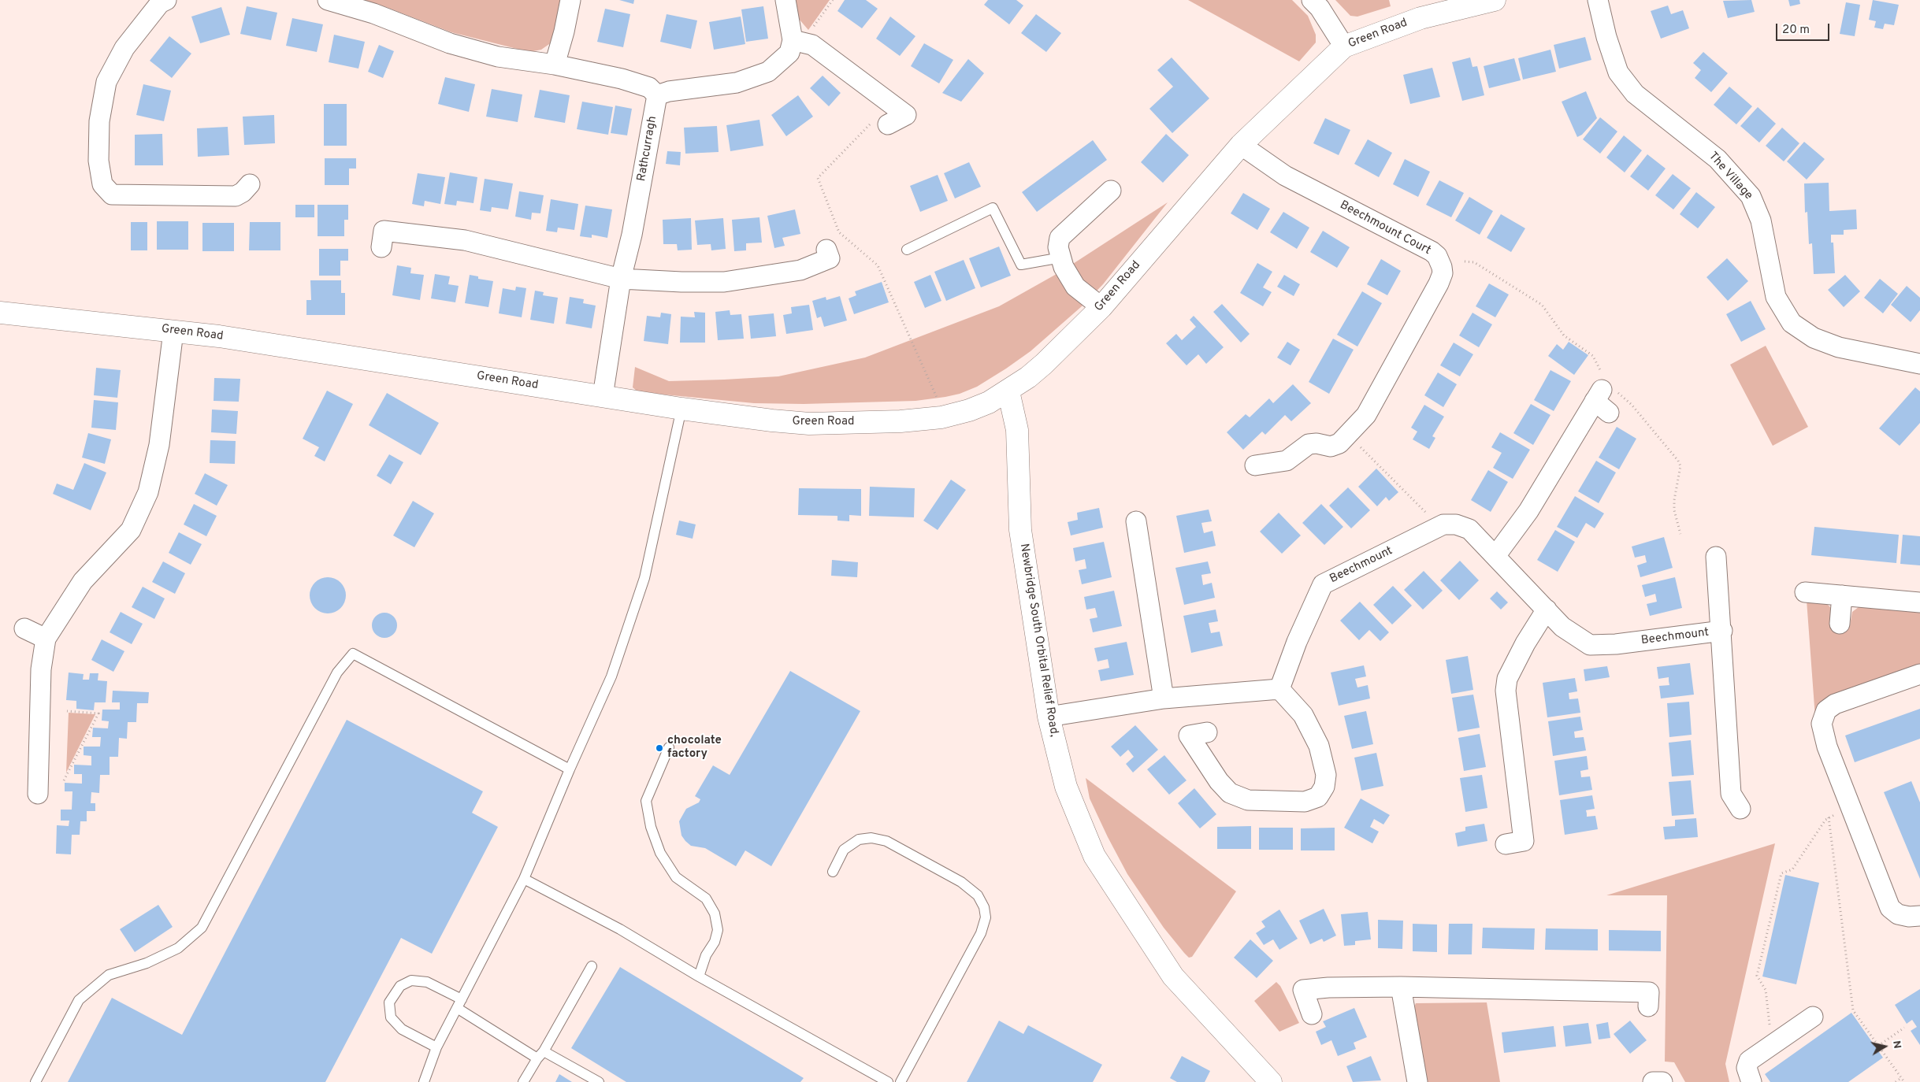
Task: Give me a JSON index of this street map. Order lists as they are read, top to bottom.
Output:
{
  "streets": {
    "street": [
      "Green Road",
      "Rathcurragh",
      "The Village",
      "Beechmount Court",
      "Beechmount",
      "Newbridge South Orbital Relief Road,"
    ]
  },
  "crossings": [
    ["Green Road", "Rathcurragh"],
    ["Green Road", "Beechmount Court"],
    ["Green Road", "Newbridge South Orbital Relief Road,"]
  ],
  "places": ["chocolate factory"],
  "scale_bar": "20 m",
  "north": "right"
}
